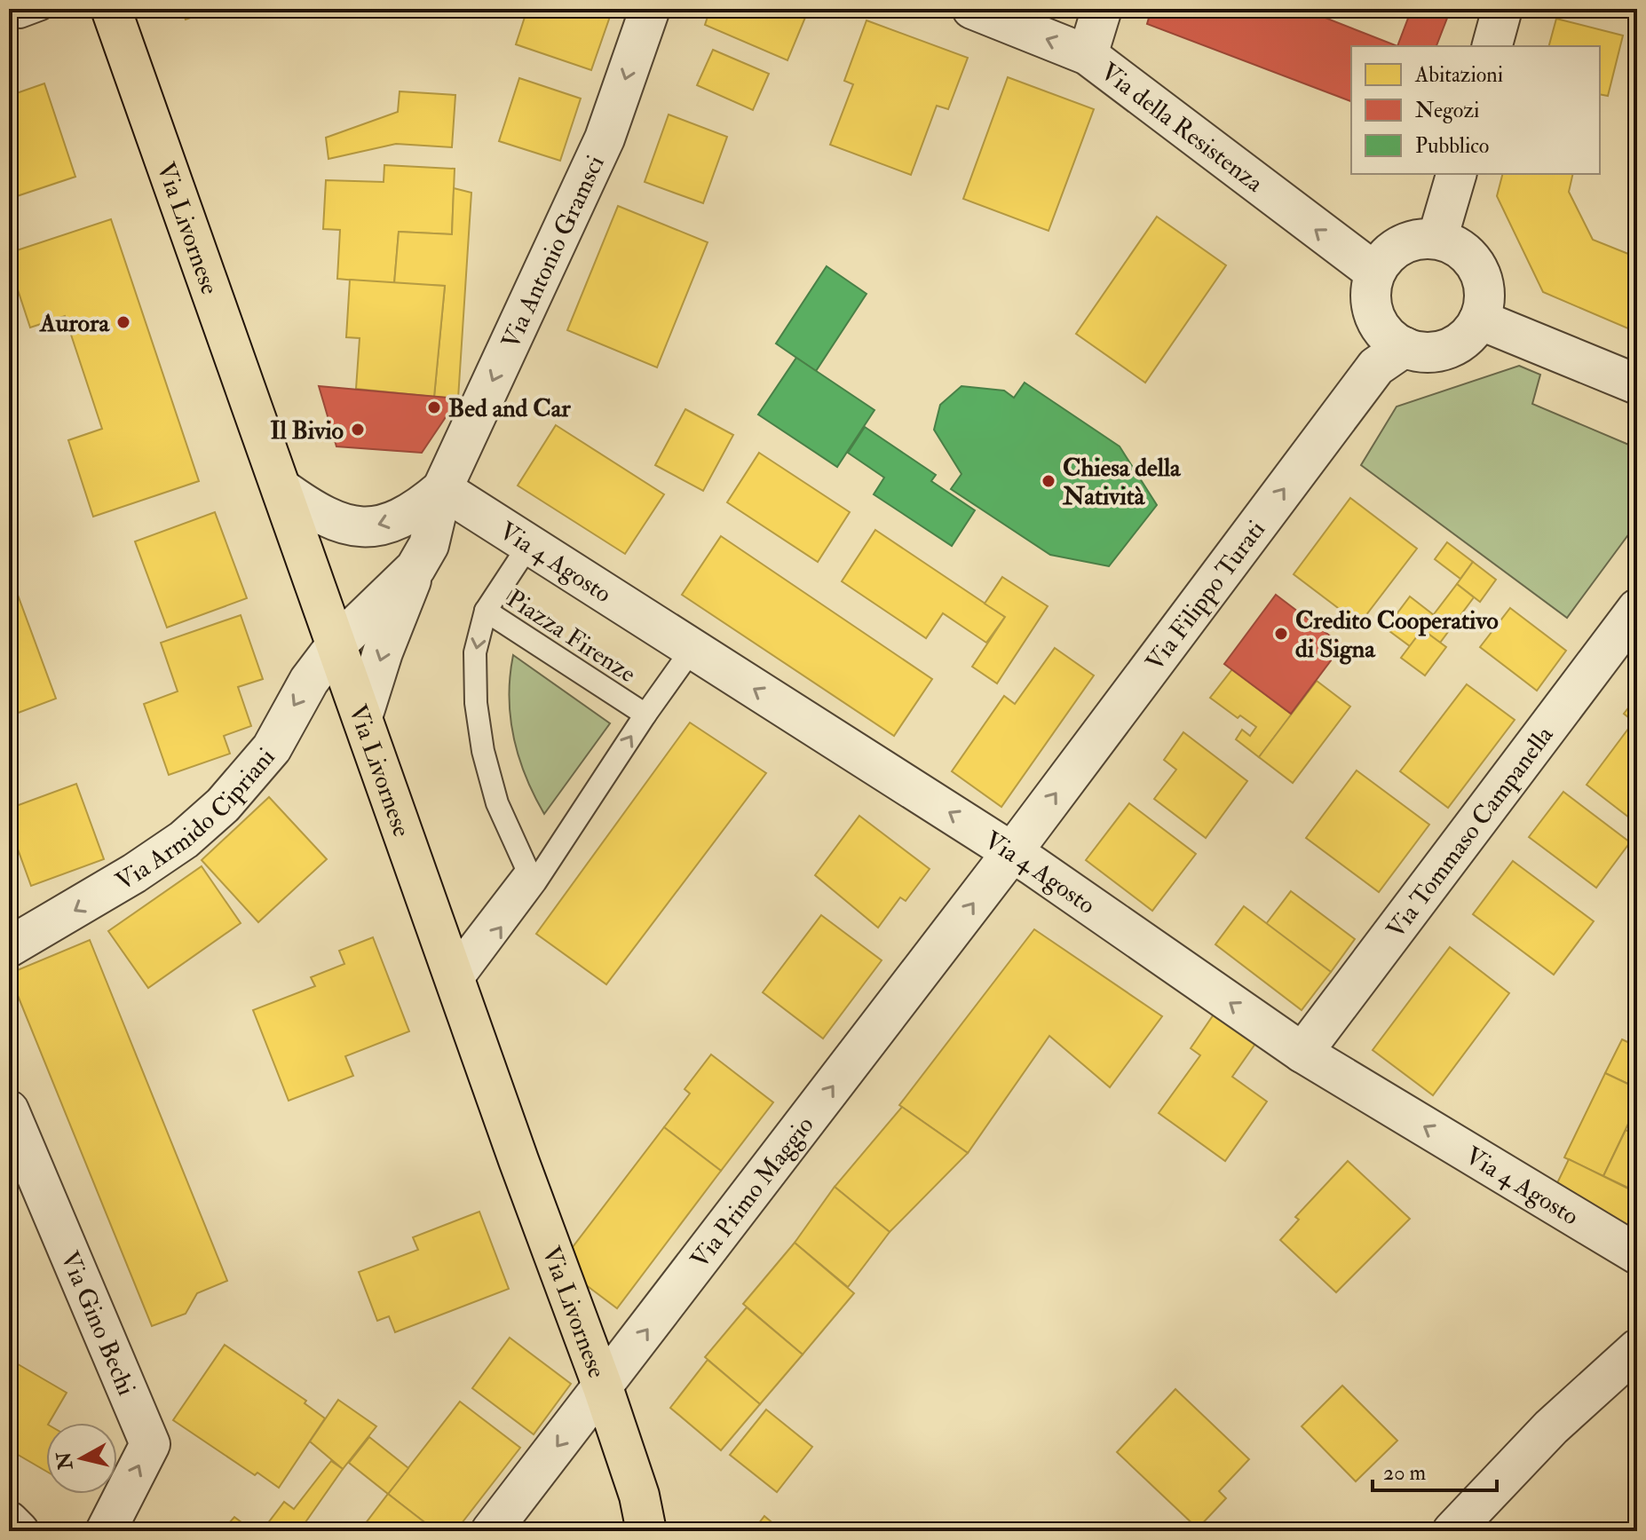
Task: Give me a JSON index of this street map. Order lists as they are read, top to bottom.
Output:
{
  "streets": {
    "main road": ["Via Livornese"],
    "street": [
      "Via della Resistenza",
      "Via Antonio Gramsci",
      "Via 4 Agosto",
      "Via Filippo Turati",
      "Via Armido Cipriani",
      "Via Tommaso Campanella",
      "Via Primo Maggio",
      "Via Gino Bechi"
    ],
    "lane": ["Piazza Firenze"]
  },
  "crossings": [
    ["Via della Resistenza", "Via Filippo Turati"],
    ["Via Livornese", "Via Antonio Gramsci"],
    ["Via Livornese", "Piazza Firenze"],
    ["Via Livornese", "Via Armido Cipriani"],
    ["Via Livornese", "Via Primo Maggio"],
    ["Via Antonio Gramsci", "Via 4 Agosto"],
    ["Via Antonio Gramsci", "Via Armido Cipriani"],
    ["Via 4 Agosto", "Via Filippo Turati"],
    ["Via 4 Agosto", "Via Tommaso Campanella"],
    ["Via 4 Agosto", "Via Primo Maggio"],
    ["Via Filippo Turati", "Via Primo Maggio"]
  ],
  "one_way": [
    "Via della Resistenza",
    "Via Antonio Gramsci",
    "Via 4 Agosto",
    "Via Filippo Turati",
    "Via Armido Cipriani",
    "Via Gino Bechi"
  ],
  "places": [
    "Aurora",
    "Bed and Car",
    "Il Bivio",
    "Chiesa della Natività",
    "Credito Cooperativo di Signa"
  ],
  "legend": ["Abitazioni", "Negozi", "Pubblico"],
  "scale_bar": "20 m",
  "north": "left"
}
